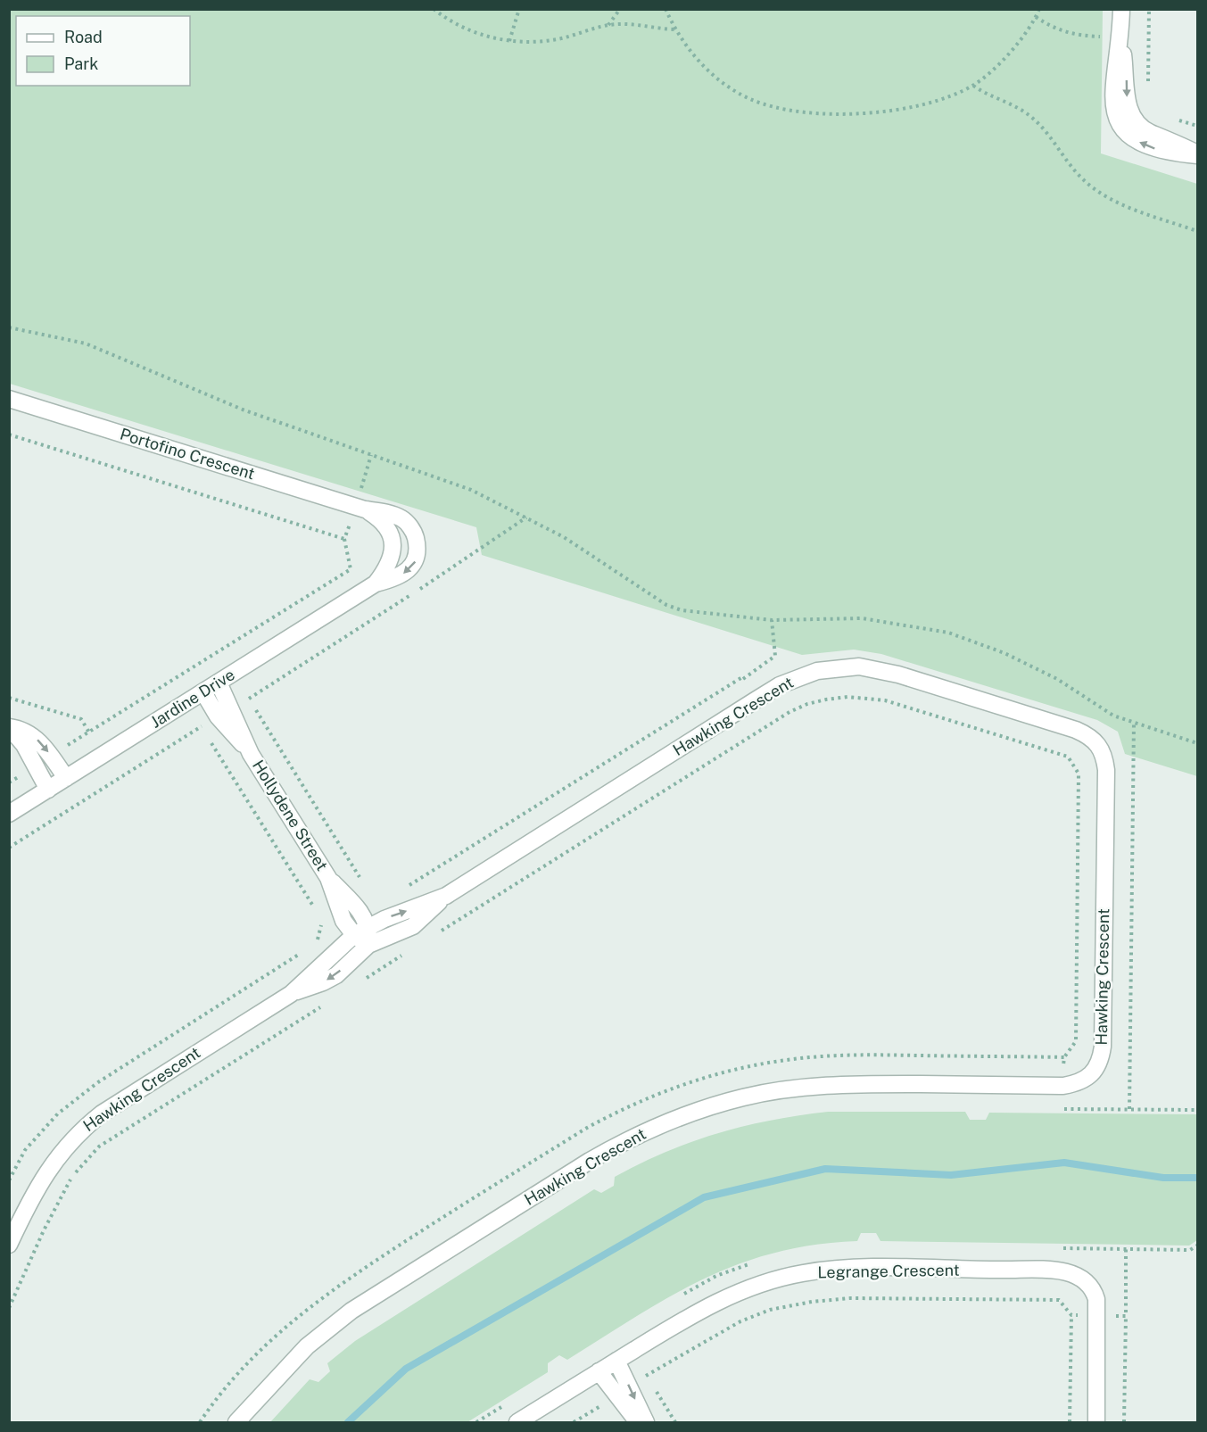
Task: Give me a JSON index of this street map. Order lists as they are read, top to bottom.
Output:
{
  "streets": {
    "street": [
      "Portofino Crescent",
      "Jardine Drive",
      "Hawking Crescent",
      "Hollydene Street",
      "Legrange Crescent"
    ]
  },
  "crossings": [
    ["Portofino Crescent", "Jardine Drive"],
    ["Jardine Drive", "Hollydene Street"],
    ["Hawking Crescent", "Hollydene Street"]
  ],
  "legend": ["Road", "Park"]
}
